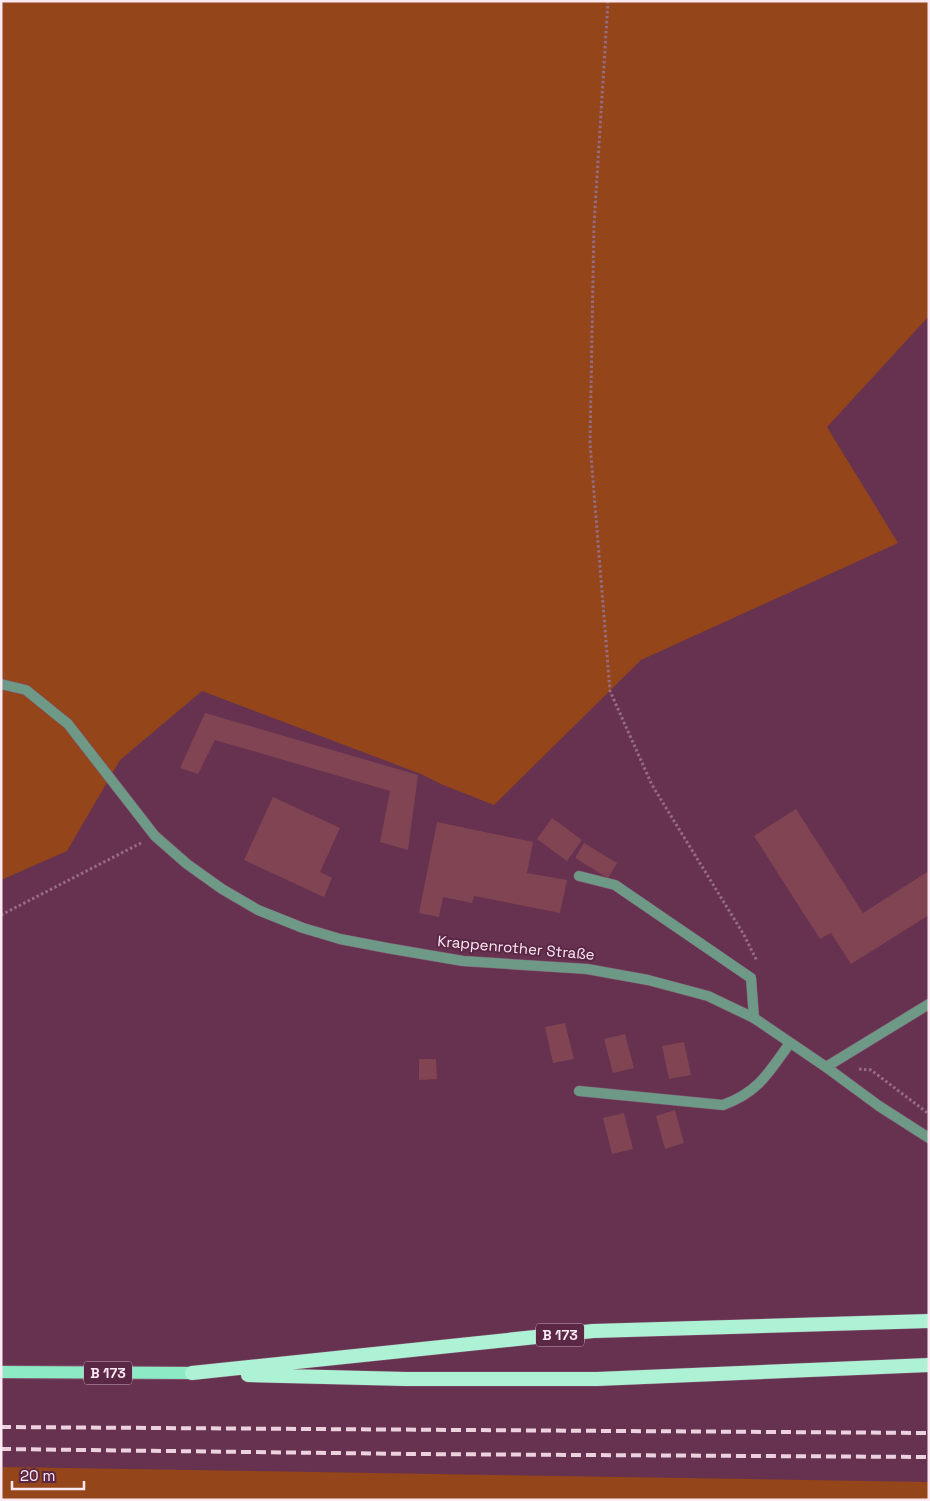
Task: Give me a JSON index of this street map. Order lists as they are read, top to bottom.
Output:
{
  "streets": {
    "highway": ["B 173"],
    "street": ["Krappenrother Straße"]
  },
  "scale_bar": "20 m"
}
